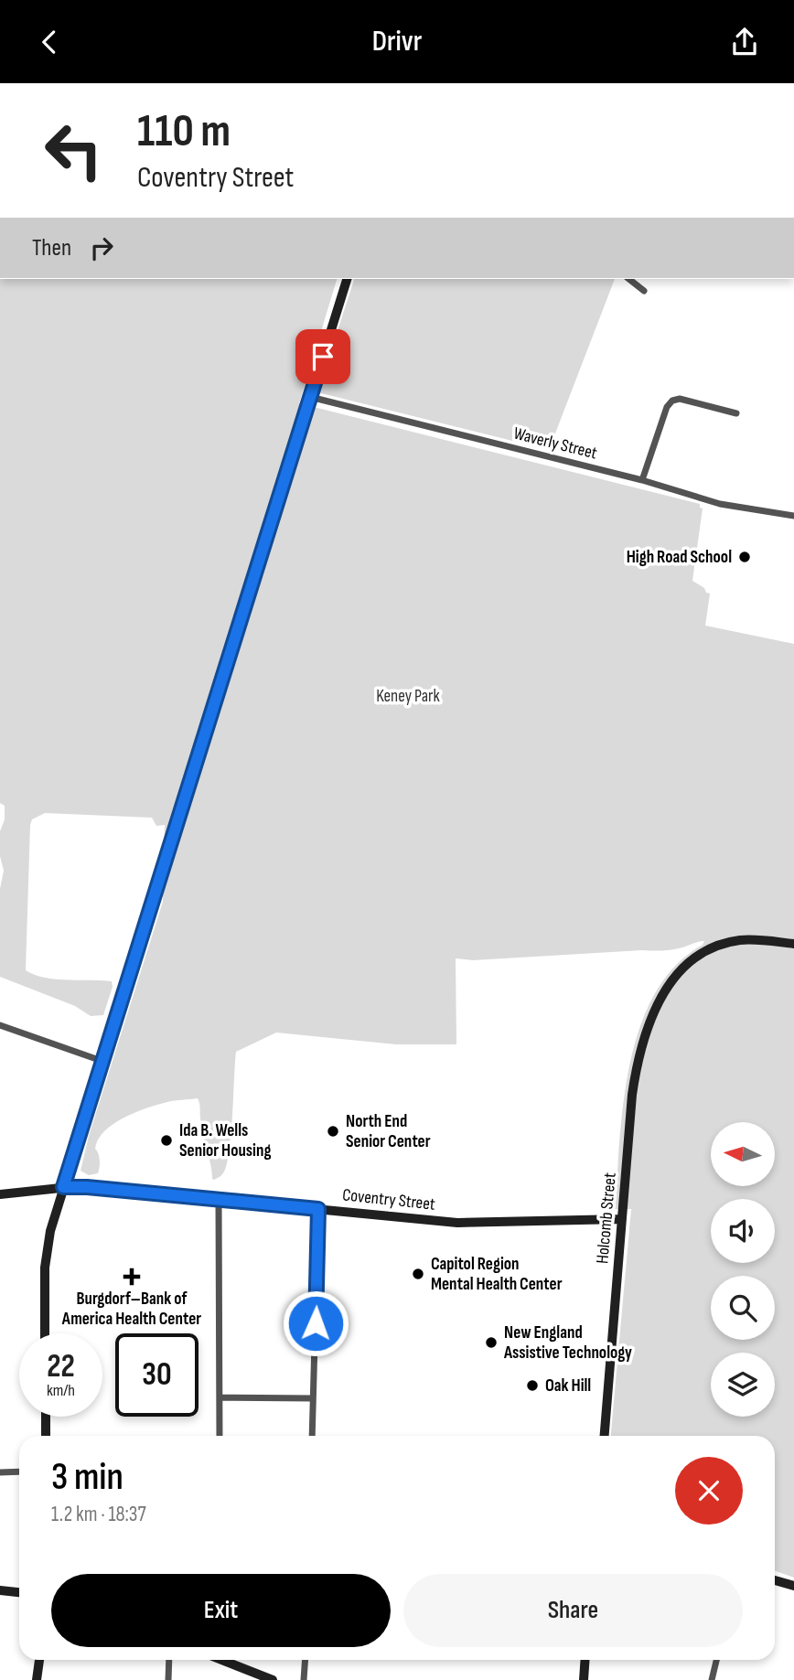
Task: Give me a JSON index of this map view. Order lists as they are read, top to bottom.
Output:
{
  "streets": {
    "street": ["Waverly Street", "Coventry Street", "Holcomb Street"]
  },
  "crossings": [
    ["Coventry Street", "Holcomb Street"]
  ],
  "parks": ["Keney Park"],
  "places": {
    "other": [
      "High Road School",
      "North End Senior Center",
      "Ida B. Wells Senior Housing",
      "Capitol Region Mental Health Center",
      "New England Assistive Technology",
      "Oak Hill"
    ],
    "health": ["Burgdorf–Bank of America Health Center"]
  },
  "north": "left",
  "page": {
    "header": "Drivr",
    "turn": ["110 m", "Coventry Street"],
    "then": "Then",
    "speed": "22 km/h",
    "limit": "30",
    "heading": ["3 min", "1.2 km · 18:37"],
    "buttons": ["Exit", "Share"]
  }
}
